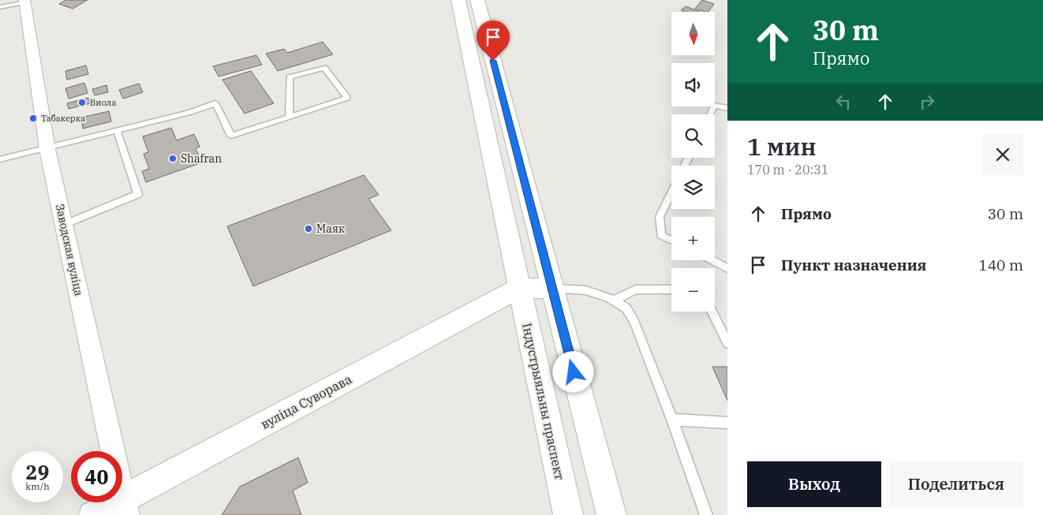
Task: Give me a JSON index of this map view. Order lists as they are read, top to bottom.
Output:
{
  "streets": {
    "street": ["Заводская вуліца", "вуліца Суворава", "Індустрыяльны праспект"]
  },
  "crossings": [
    ["Заводская вуліца", "вуліца Суворава"],
    ["вуліца Суворава", "Індустрыяльны праспект"]
  ],
  "places": [
    "Виола",
    "Табакерка",
    "Shafran",
    "Маяк"
  ],
  "north": "bottom",
  "page": {
    "turn": ["30 m", "Прямо"],
    "map_buttons": ["+", "−"],
    "heading": ["1 мин", "170 m · 20:31"],
    "list": [
      {
        "name": "Прямо",
        "value": "30 m"
      },
      {
        "name": "Пункт назначения",
        "value": "140 m"
      }
    ],
    "speed": "29 km/h",
    "limit": "40",
    "buttons": ["Выход", "Поделиться"]
  }
}
